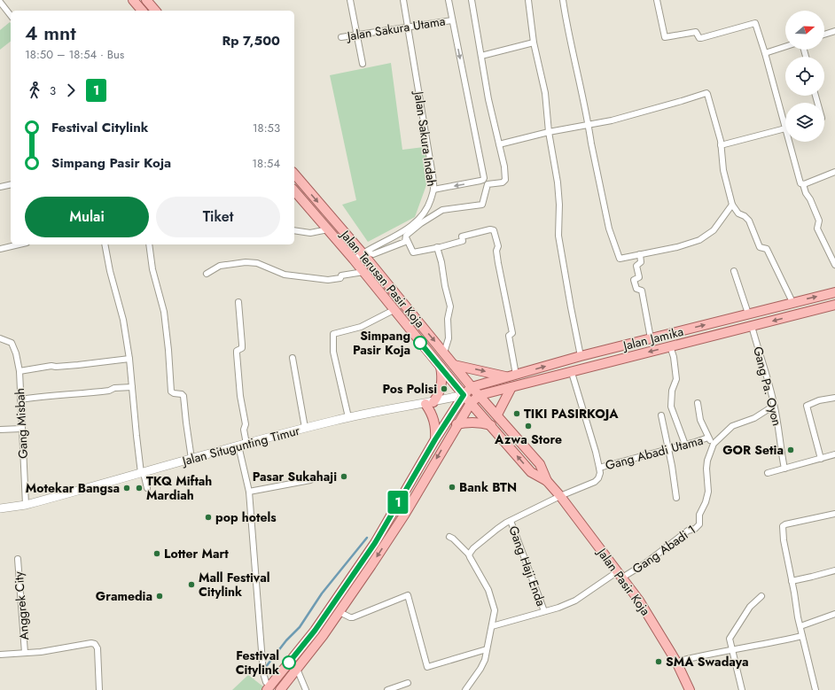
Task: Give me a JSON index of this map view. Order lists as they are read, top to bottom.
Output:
{
  "streets": {
    "main road": ["Jalan Terusan Pasir Koja", "Jalan Jamika", "Jalan Pasir Koja"],
    "street": [
      "Jalan Sakura Utama",
      "Jalan Sakura Indah",
      "Gang Pa. Oyon",
      "Gang Misbah",
      "Jalan Situgunting Timur",
      "Gang Abadi Utama",
      "Gang Abadi 1",
      "Gang Haji Enda",
      "Anggrek City"
    ]
  },
  "crossings": [
    ["Jalan Sakura Utama", "Jalan Sakura Indah"],
    ["Jalan Sakura Indah", "Jalan Terusan Pasir Koja"],
    ["Jalan Terusan Pasir Koja", "Jalan Jamika"],
    ["Jalan Terusan Pasir Koja", "Jalan Situgunting Timur"],
    ["Jalan Terusan Pasir Koja", "Jalan Pasir Koja"],
    ["Jalan Jamika", "Gang Pa. Oyon"],
    ["Jalan Jamika", "Jalan Pasir Koja"],
    ["Gang Pa. Oyon", "Gang Abadi 1"],
    ["Gang Misbah", "Jalan Situgunting Timur"],
    ["Jalan Situgunting Timur", "Jalan Pasir Koja"],
    ["Gang Abadi 1", "Jalan Pasir Koja"]
  ],
  "places": [
    "Simpang Pasir Koja",
    "Pos Polisi",
    "TIKI PASIRKOJA",
    "Azwa Store",
    "GOR Setia",
    "Pasar Sukahaji",
    "Bank BTN",
    "Motekar Bangsa",
    "TKQ Miftah Mardiah",
    "pop hotels",
    "Lotter Mart",
    "Mall Festival Citylink",
    "Gramedia",
    "SMA Swadaya",
    "Festival Citylink"
  ],
  "lines": ["bus line 1"],
  "north": "right",
  "page": {
    "on_map": "1",
    "heading": ["4 mnt", "18:50 – 18:54 · Bus", "Rp 7,500"],
    "legs": ["3", "1"],
    "list": [
      {
        "name": "Festival Citylink",
        "value": "18:53"
      },
      {
        "name": "Simpang Pasir Koja",
        "value": "18:54"
      }
    ],
    "buttons": ["Mulai", "Tiket"]
  }
}
